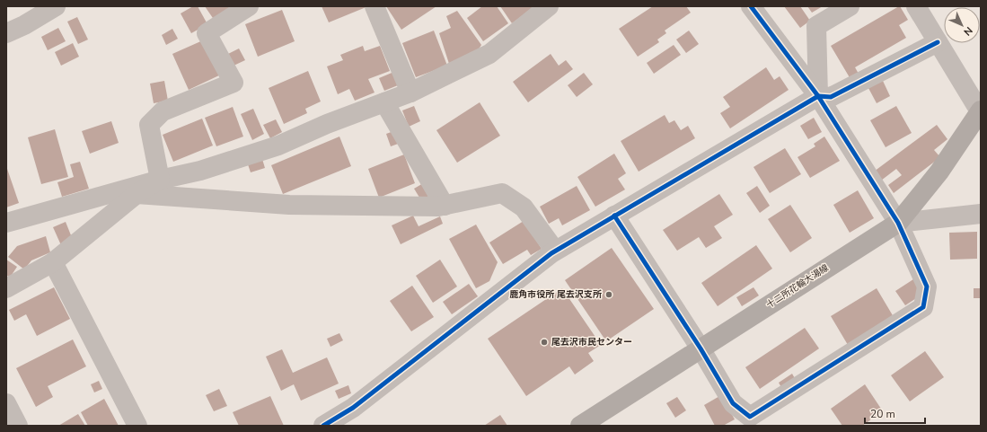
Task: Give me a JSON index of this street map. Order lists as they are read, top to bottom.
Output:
{
  "streets": {
    "main road": ["十二所花輪大湯線"]
  },
  "places": ["鹿角市役所 尾去沢支所", "尾去沢市民センター"],
  "scale_bar": "20 m",
  "north": "bottom right"
}
